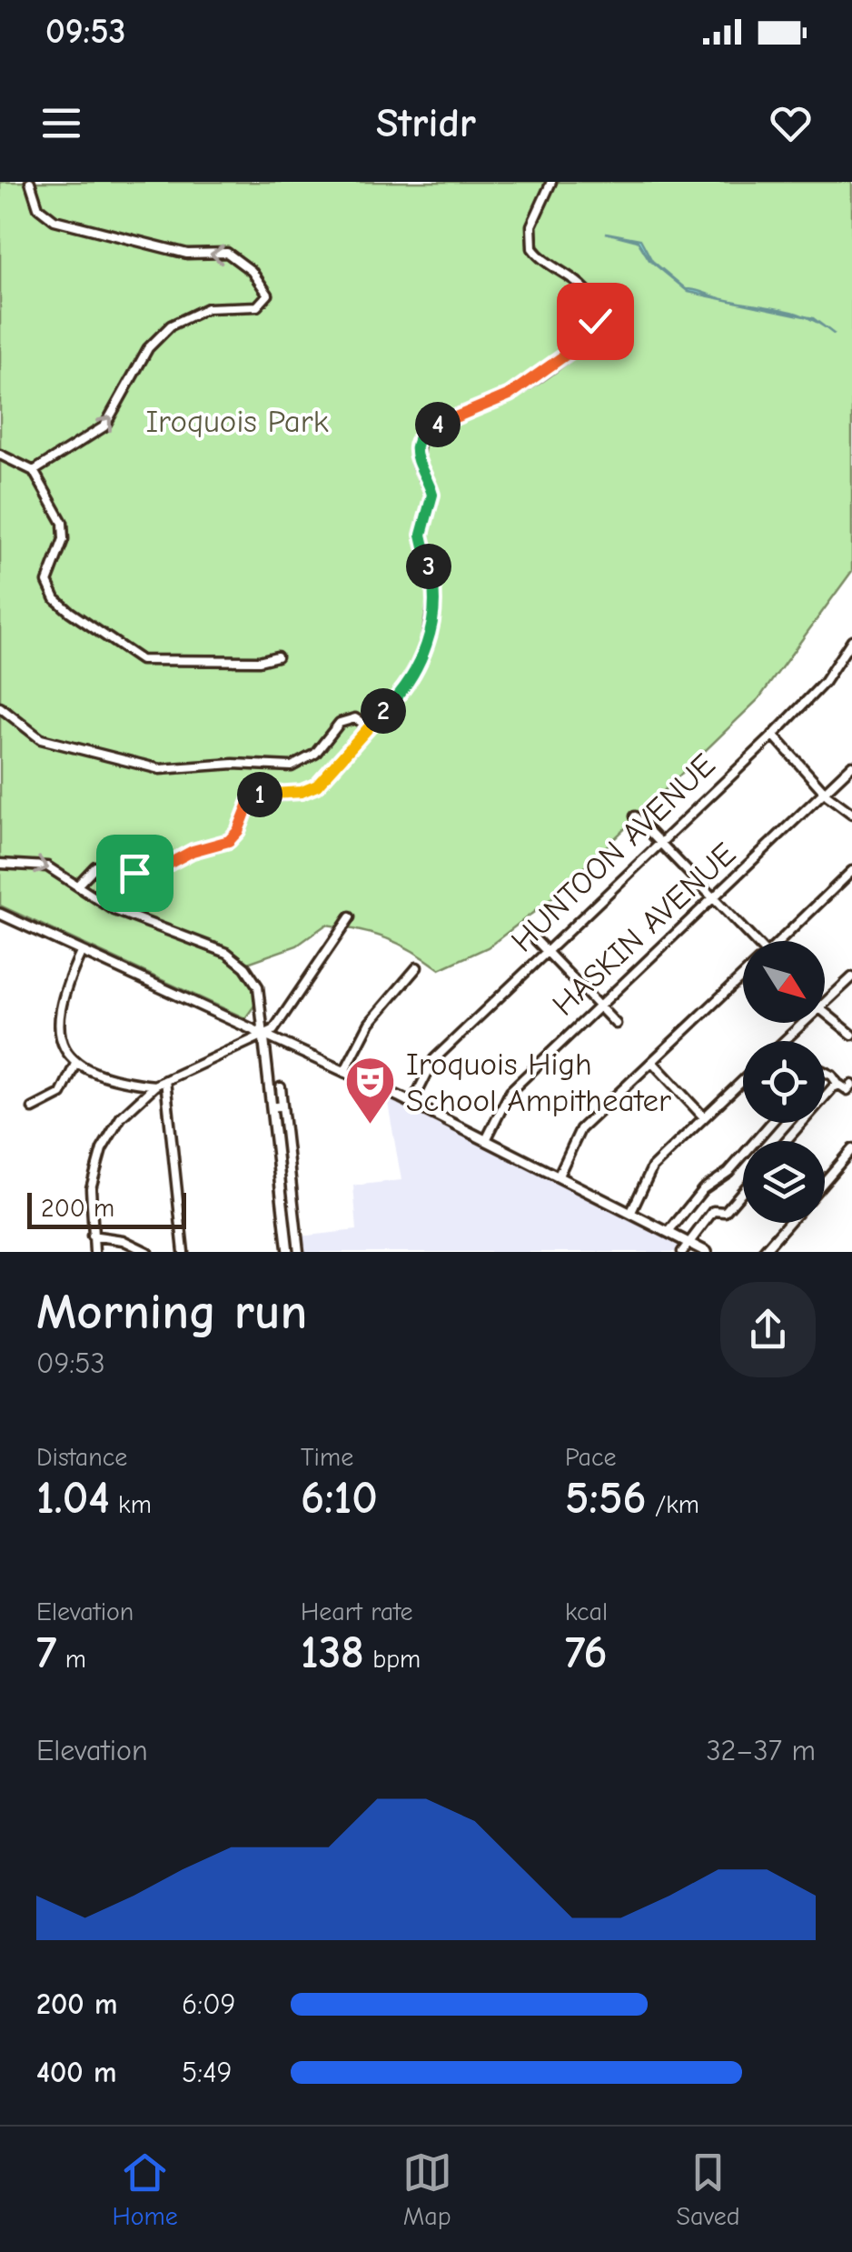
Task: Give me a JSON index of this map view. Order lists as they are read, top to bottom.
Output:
{
  "streets": {
    "street": ["HUNTOON AVENUE", "HASKIN AVENUE"]
  },
  "parks": ["Iroquois Park"],
  "places": {
    "theatre": ["Iroquois High School Ampitheater"]
  },
  "scale_bar": "200 m",
  "north": "bottom right",
  "page": {
    "status": "09:53",
    "header": "Stridr",
    "pins": [
      "4",
      "3",
      "2",
      "1"
    ],
    "scale": "200 m",
    "heading": ["Morning run", "09:53"],
    "stats": [
      ["Distance", "1.04 km"],
      ["Time", "6:10"],
      ["Pace", "5:56 /km"],
      ["Elevation", "7 m"],
      ["Heart rate", "138 bpm"],
      ["kcal", "76"]
    ],
    "chart": ["Elevation", "32–37 m"],
    "list": [
      {
        "name": "200 m",
        "note": "6:09"
      },
      {
        "name": "400 m",
        "note": "5:49"
      }
    ],
    "tabs": ["Home", "Map", "Saved"]
  }
}
